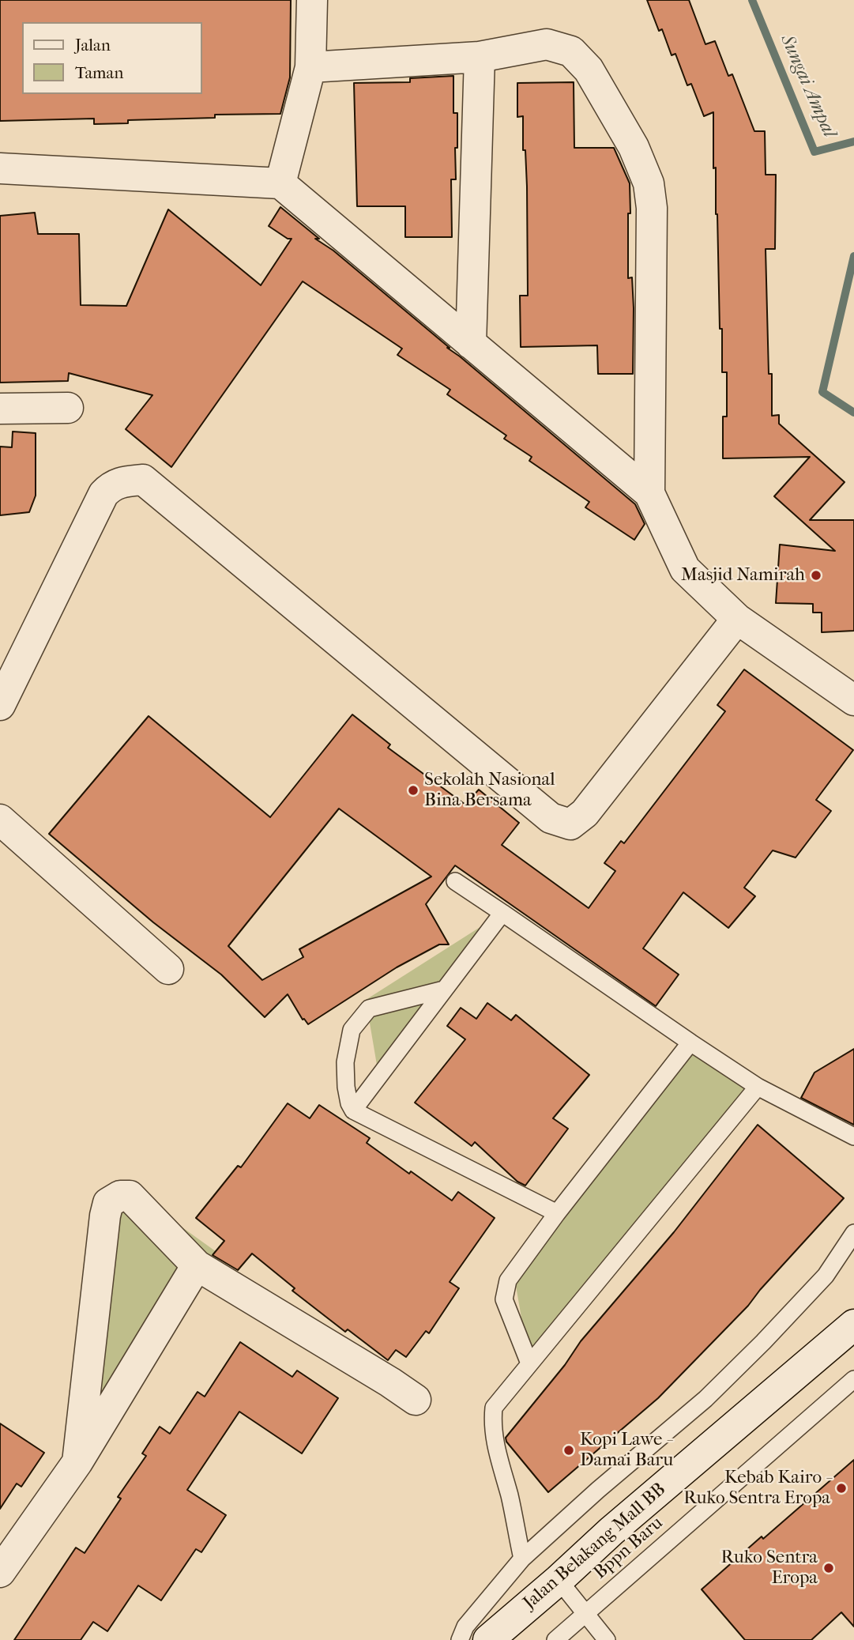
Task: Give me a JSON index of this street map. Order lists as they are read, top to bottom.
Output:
{
  "streets": {
    "street": ["Jalan Belakang Mall BB"],
    "lane": ["Bppn Baru"]
  },
  "water": ["Sungai Ampal"],
  "places": [
    "Masjid Namirah",
    "Sekolah Nasional Bina Bersama",
    "Kopi Lawe - Damai Baru",
    "Kebab Kairo - Ruko Sentra Eropa",
    "Ruko Sentra Eropa"
  ],
  "legend": ["Jalan", "Taman"]
}
